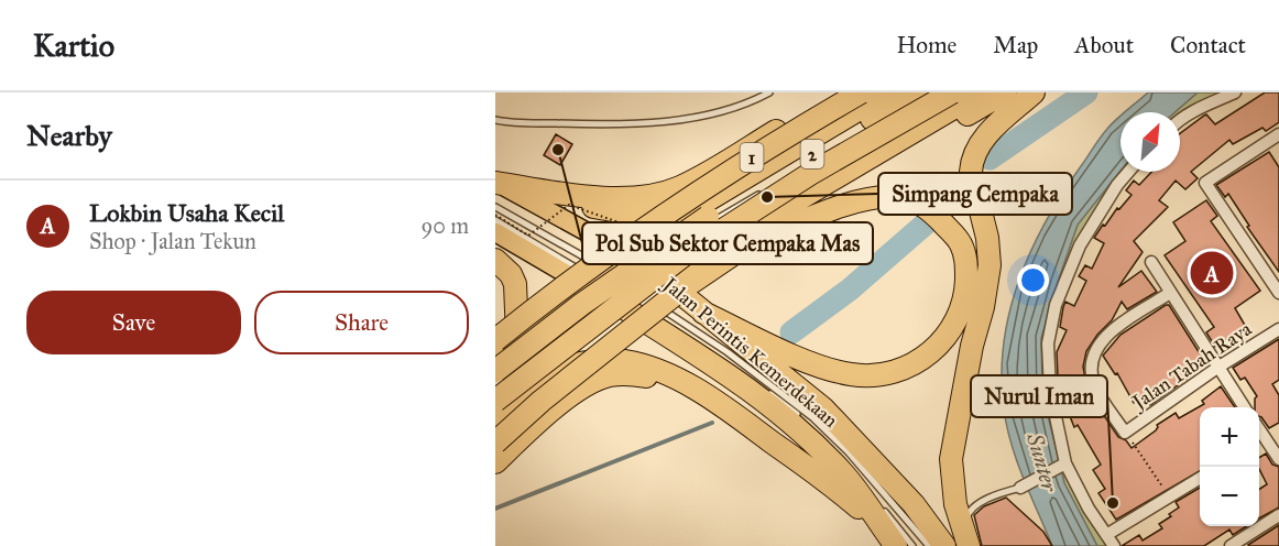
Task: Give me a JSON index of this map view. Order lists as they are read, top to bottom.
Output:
{
  "streets": {
    "highway": ["2", "1", "Jalan Perintis Kemerdekaan"],
    "street": ["Jalan Tabah Raya"]
  },
  "crossings": [
    ["1", "Jalan Perintis Kemerdekaan"]
  ],
  "water": ["Sunter"],
  "places": ["Pol Sub Sektor Cempaka Mas", "Simpang Cempaka", "Nurul Iman"],
  "north": "top right",
  "page": {
    "header": "Kartio",
    "nav": [
      "Home",
      "Map",
      "About",
      "Contact"
    ],
    "heading": "Nearby",
    "list": [
      {
        "mark": "A",
        "name": "Lokbin Usaha Kecil",
        "note": "Shop · Jalan Tekun",
        "value": "90 m"
      }
    ],
    "pins": "A",
    "buttons": ["Save", "Share"],
    "map_buttons": ["+", "−"]
  }
}
